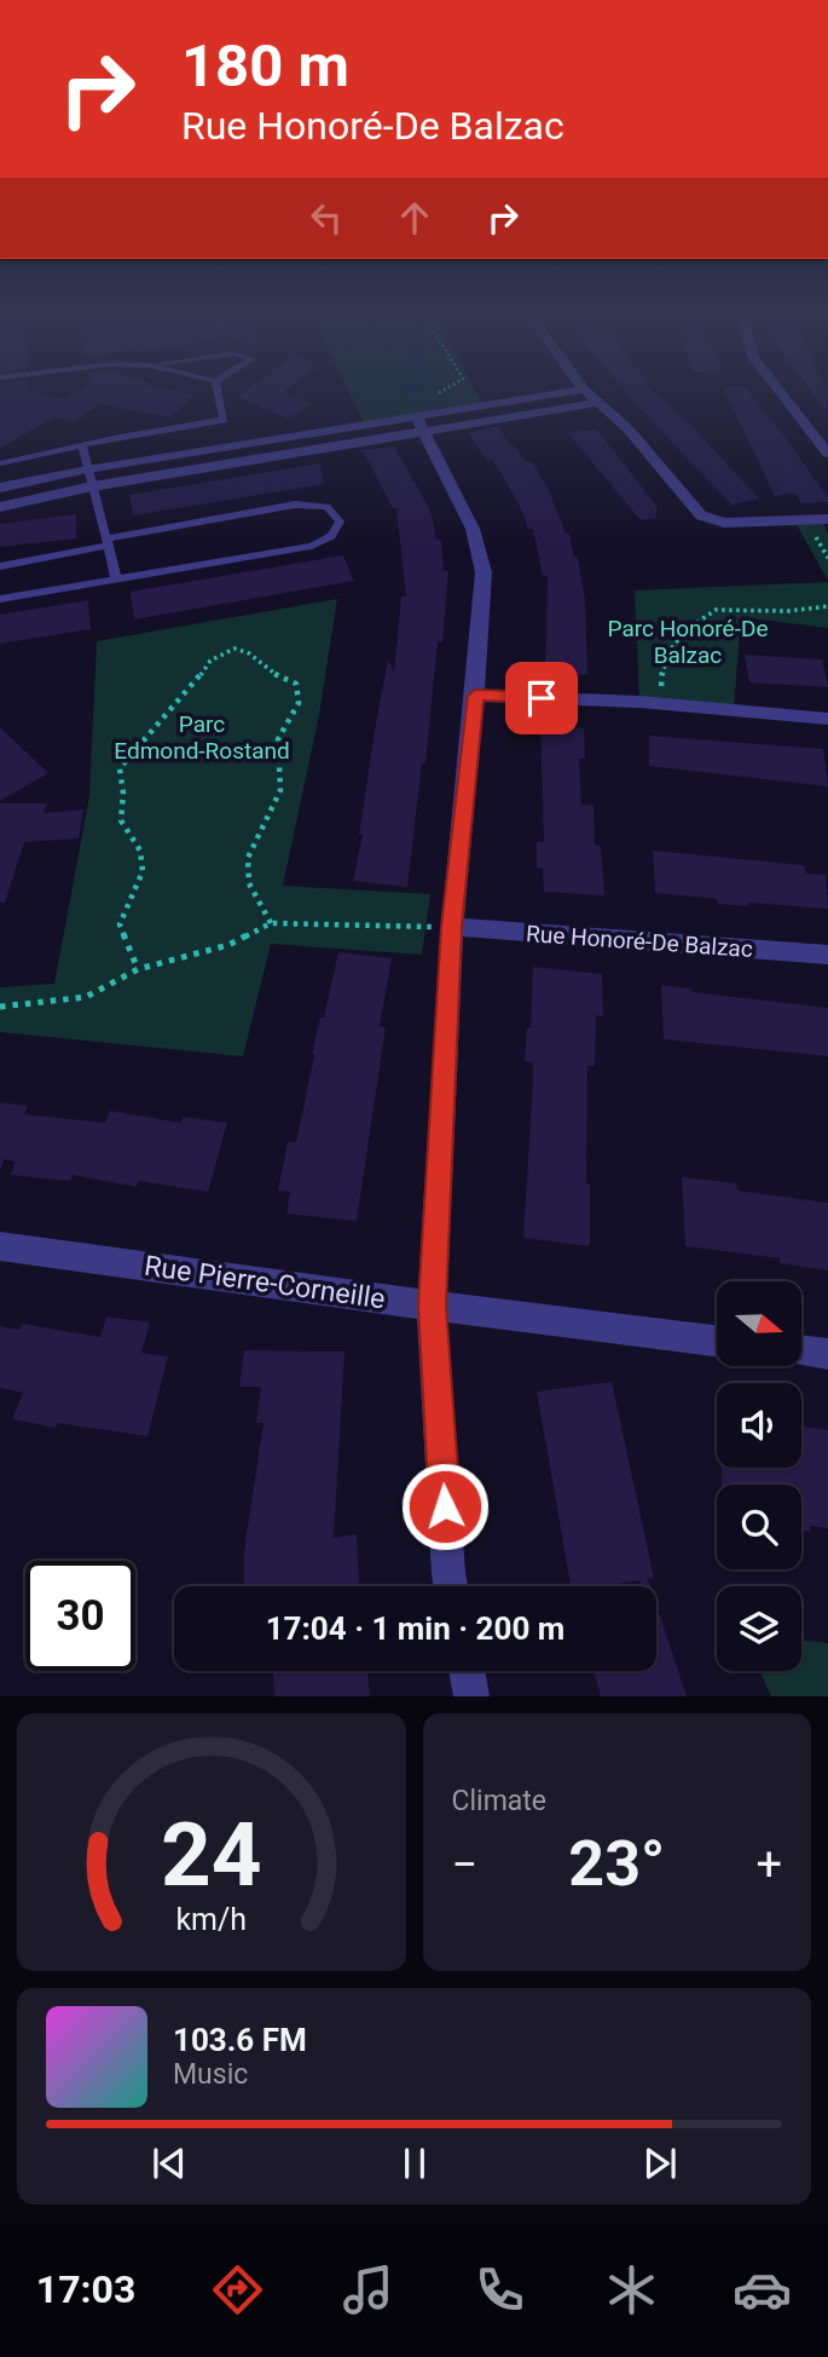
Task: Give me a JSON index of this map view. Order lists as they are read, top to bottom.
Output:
{
  "streets": {
    "street": ["Rue Honoré-De Balzac", "Rue Pierre-Corneille"]
  },
  "parks": ["Parc Honoré-De Balzac", "Parc Edmond-Rostand"],
  "north": "right",
  "page": {
    "turn": ["180 m", "Rue Honoré-De Balzac"],
    "limit": "30",
    "trip": "17:04 · 1 min · 200 m",
    "tile": "Climate",
    "heat": ["−", "23°", "+"],
    "song": ["103.6 FM", "Music"],
    "tabs": "17:03",
    "gauge": ["24", "km/h"]
  }
}
